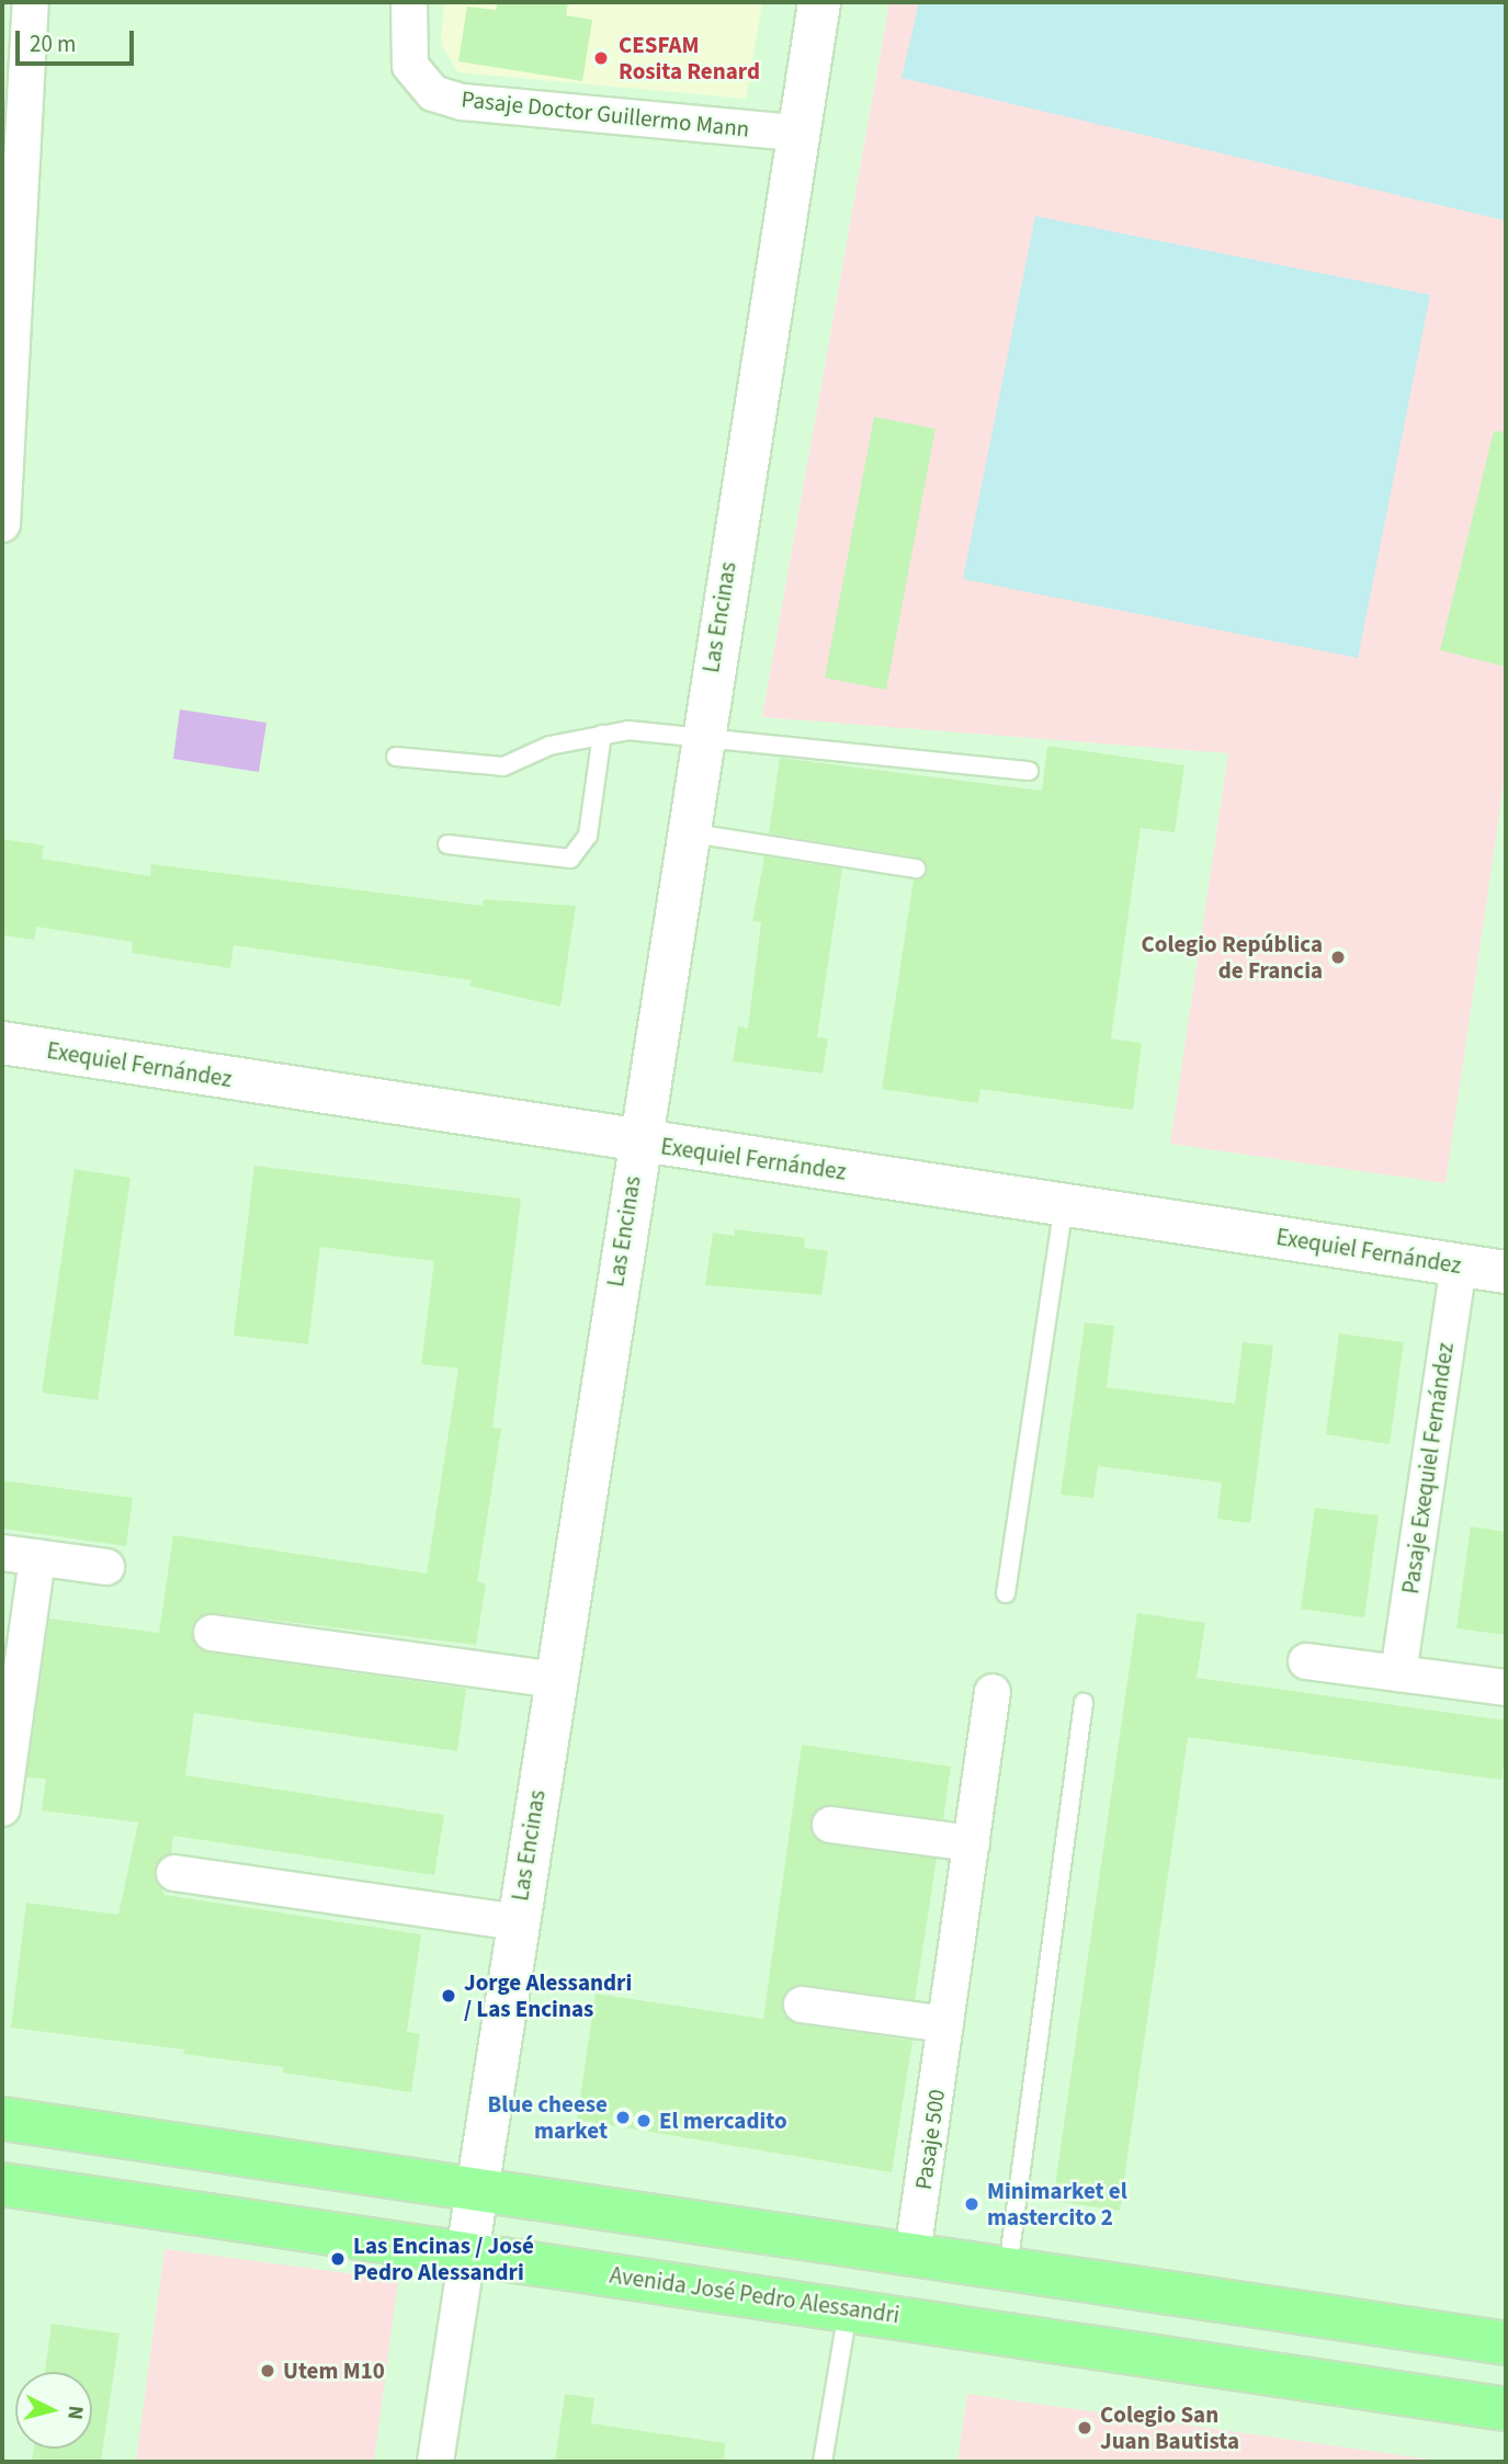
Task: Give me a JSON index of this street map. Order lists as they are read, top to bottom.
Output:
{
  "streets": {
    "main road": ["Avenida José Pedro Alessandri"],
    "street": [
      "Pasaje Doctor Guillermo Mann",
      "Las Encinas",
      "Exequiel Fernández",
      "Pasaje Exequiel Fernández",
      "Pasaje 500"
    ]
  },
  "crossings": [
    ["Pasaje Doctor Guillermo Mann", "Las Encinas"],
    ["Las Encinas", "Exequiel Fernández"],
    ["Las Encinas", "Avenida José Pedro Alessandri"],
    ["Exequiel Fernández", "Pasaje Exequiel Fernández"]
  ],
  "places": [
    "CESFAM Rosita Renard",
    "Colegio República de Francia",
    "Jorge Alessandri / Las Encinas",
    "Blue cheese market",
    "El mercadito",
    "Minimarket el mastercito 2",
    "Las Encinas / José Pedro Alessandri",
    "Utem M10",
    "Colegio San Juan Bautista"
  ],
  "scale_bar": "20 m",
  "north": "right"
}
